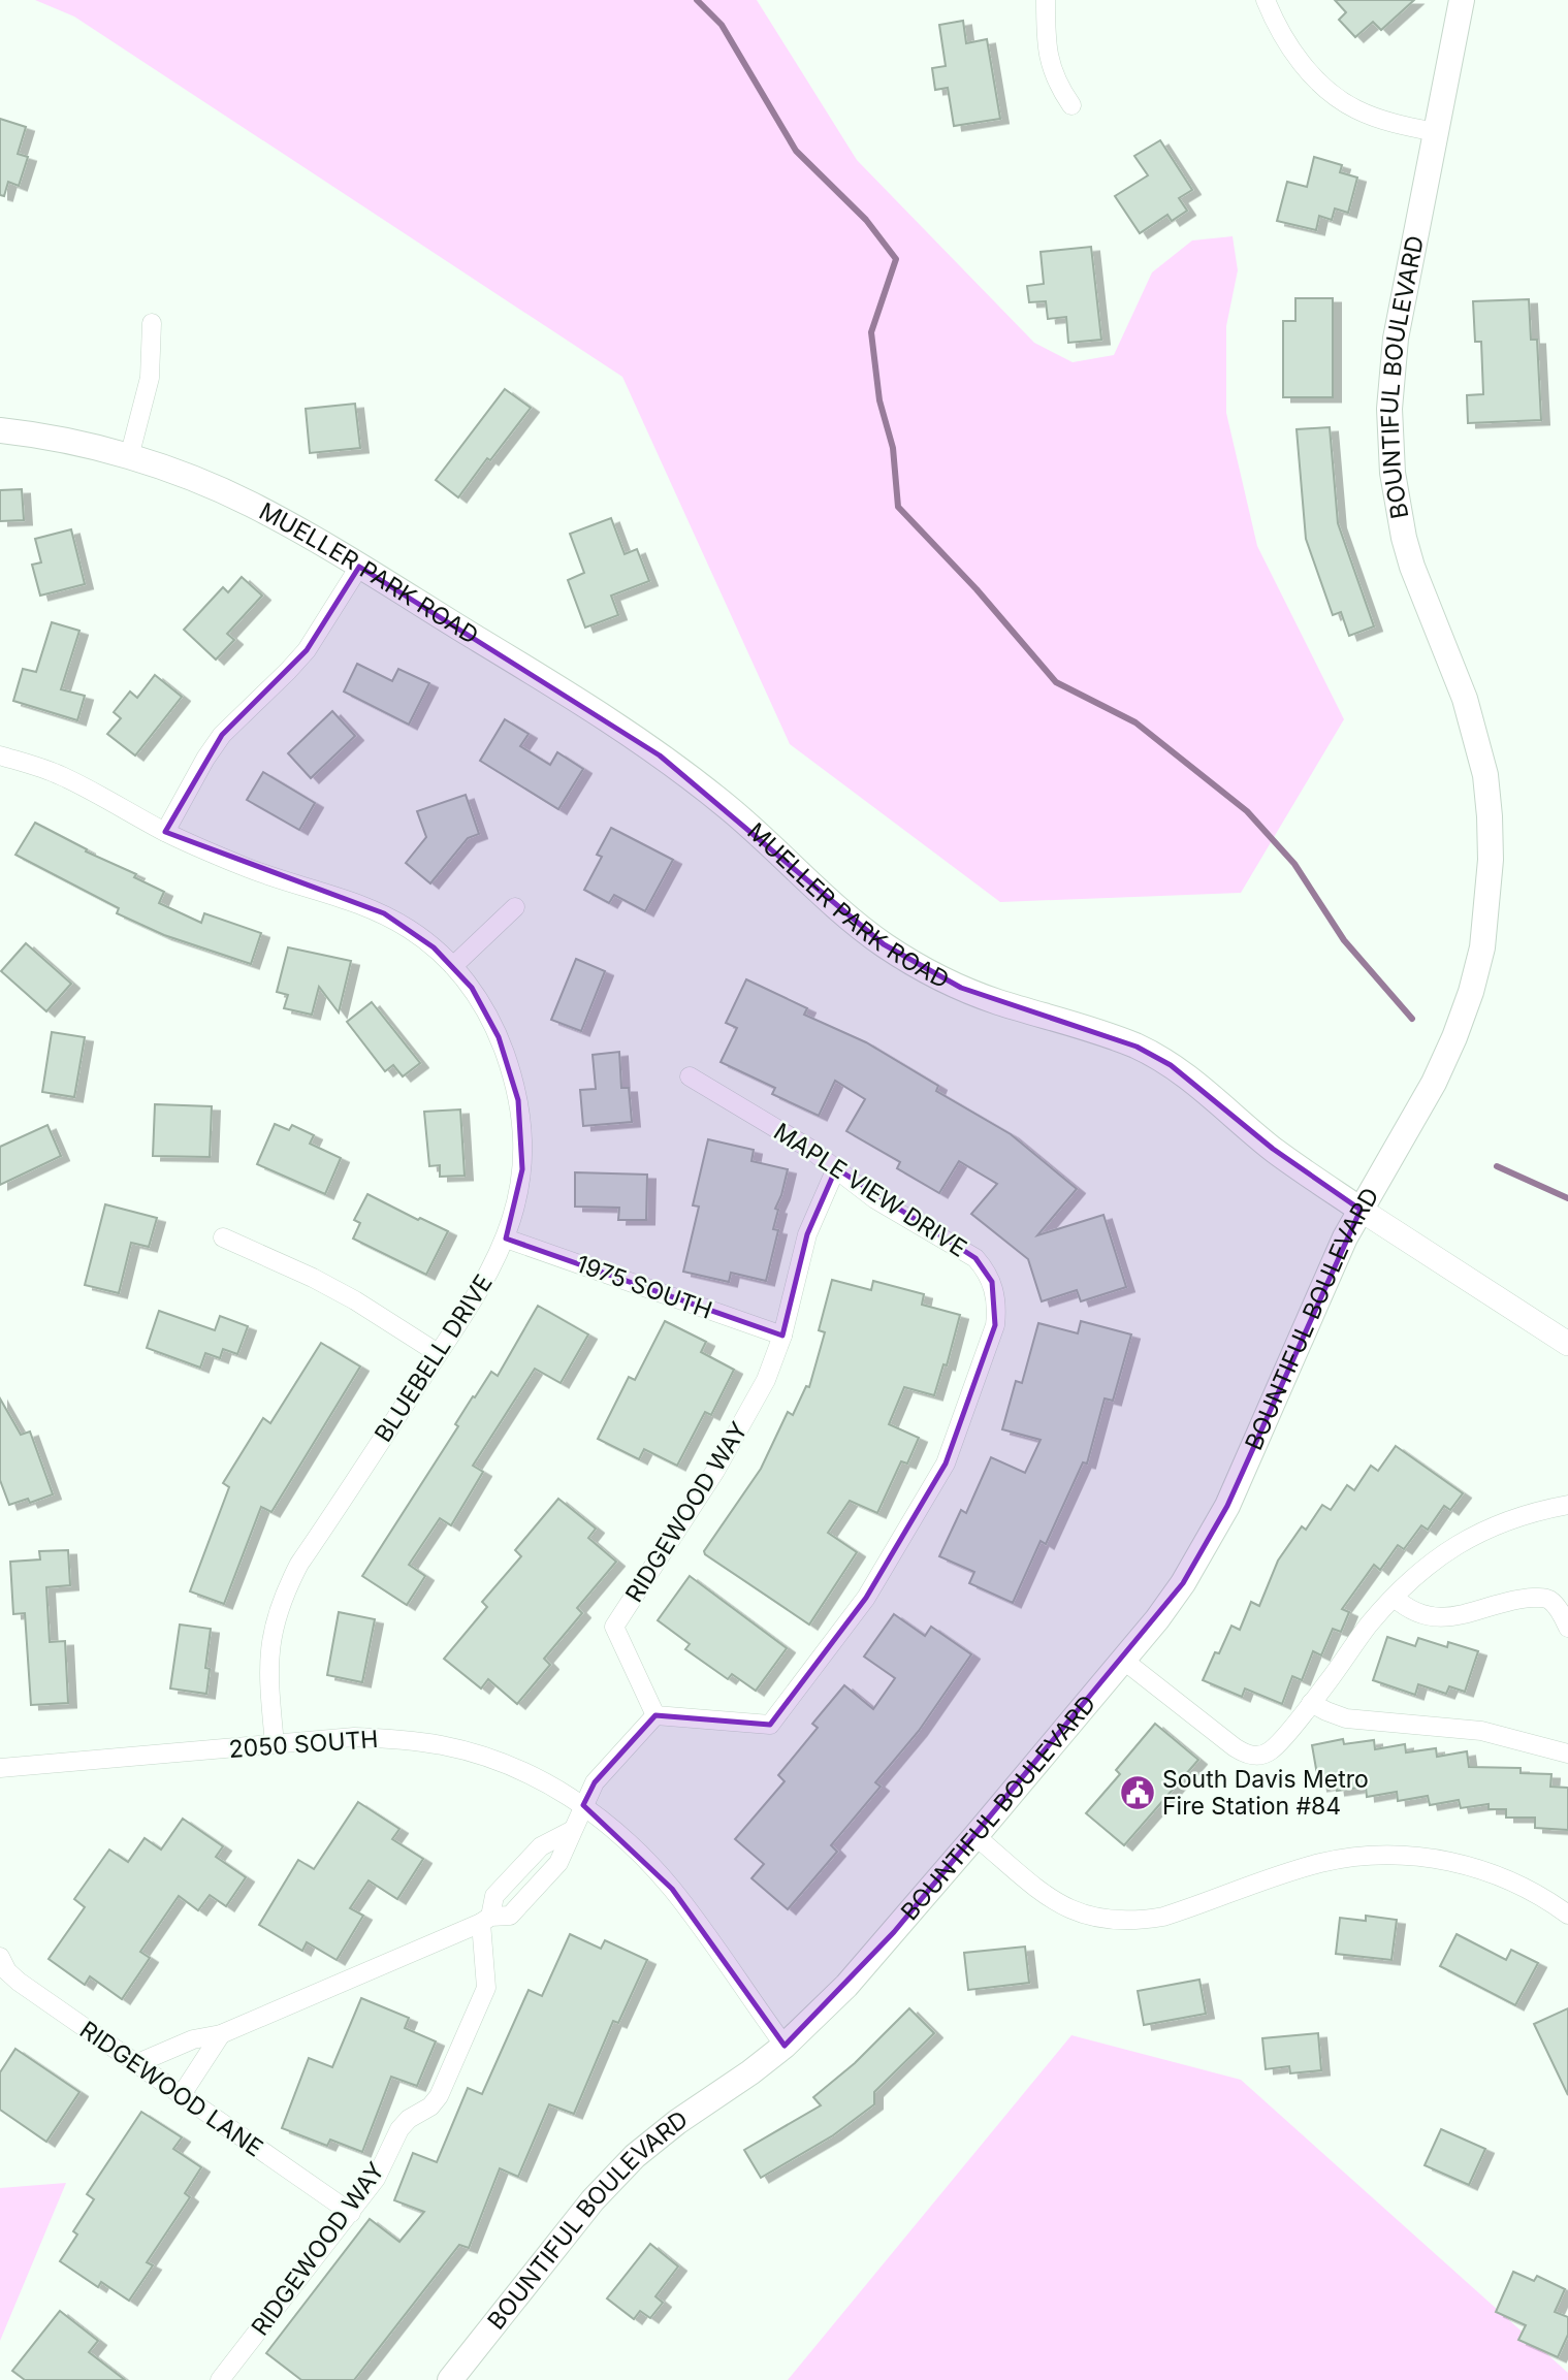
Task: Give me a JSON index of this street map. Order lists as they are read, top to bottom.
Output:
{
  "streets": {
    "main road": ["BOUNTIFUL BOULEVARD", "MUELLER PARK ROAD"],
    "street": [
      "MAPLE VIEW DRIVE",
      "1975 SOUTH",
      "BLUEBELL DRIVE",
      "RIDGEWOOD WAY",
      "2050 SOUTH",
      "RIDGEWOOD LANE"
    ]
  },
  "crossings": [
    ["BOUNTIFUL BOULEVARD", "MUELLER PARK ROAD"],
    ["BOUNTIFUL BOULEVARD", "2050 SOUTH"],
    ["MAPLE VIEW DRIVE", "RIDGEWOOD WAY"],
    ["1975 SOUTH", "BLUEBELL DRIVE"],
    ["1975 SOUTH", "RIDGEWOOD WAY"],
    ["BLUEBELL DRIVE", "2050 SOUTH"],
    ["RIDGEWOOD WAY", "RIDGEWOOD LANE"]
  ],
  "places": {
    "public building": ["South Davis Metro Fire Station #84"]
  }
}
